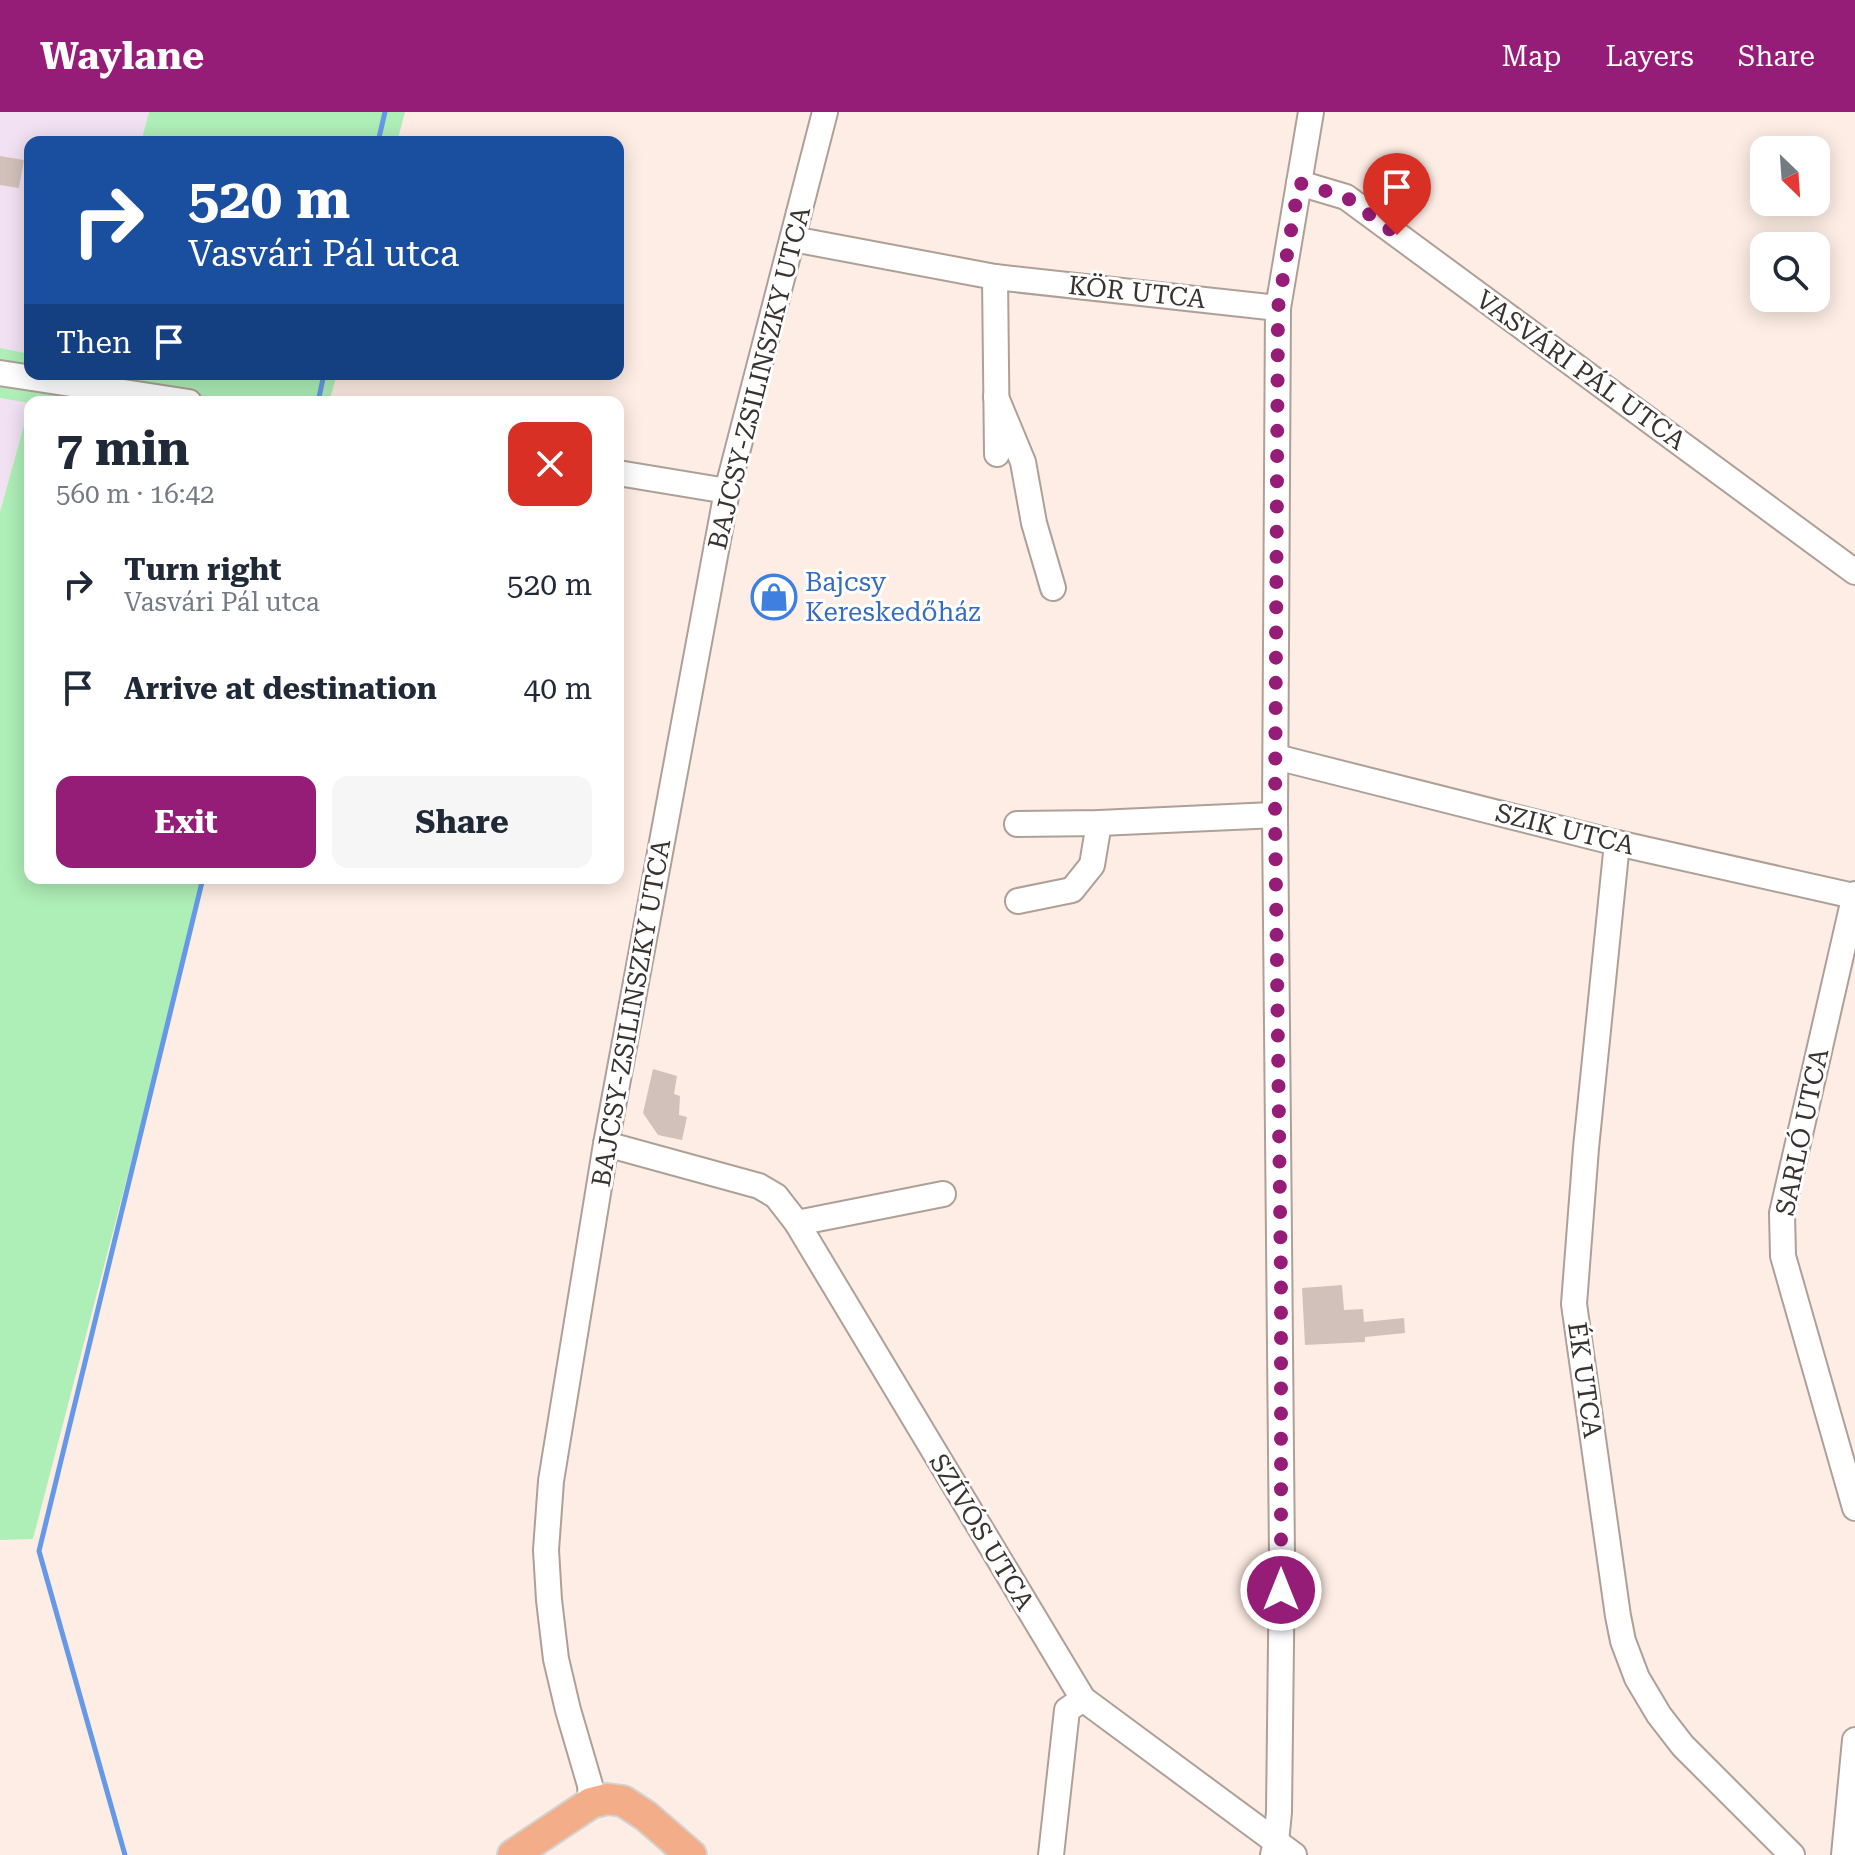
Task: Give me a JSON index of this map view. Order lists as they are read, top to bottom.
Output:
{
  "streets": {
    "street": [
      "KÖR UTCA",
      "VASVÁRI PÁL UTCA",
      "BAJCSY-ZSILINSZKY UTCA",
      "SZIK UTCA",
      "SARLÓ UTCA",
      "ÉK UTCA",
      "SZÍVÓS UTCA"
    ]
  },
  "crossings": [
    ["KÖR UTCA", "BAJCSY-ZSILINSZKY UTCA"],
    ["BAJCSY-ZSILINSZKY UTCA", "SZÍVÓS UTCA"],
    ["SZIK UTCA", "SARLÓ UTCA"],
    ["SZIK UTCA", "ÉK UTCA"]
  ],
  "places": {
    "shop": ["Bajcsy Kereskedőház"]
  },
  "north": "bottom right",
  "page": {
    "header": "Waylane",
    "nav": ["Map", "Layers", "Share"],
    "turn": ["520 m", "Vasvári Pál utca"],
    "then": "Then",
    "heading": ["7 min", "560 m · 16:42"],
    "list": [
      {
        "name": "Turn right",
        "note": "Vasvári Pál utca",
        "value": "520 m"
      },
      {
        "name": "Arrive at destination",
        "value": "40 m"
      }
    ],
    "buttons": ["Exit", "Share"]
  }
}
